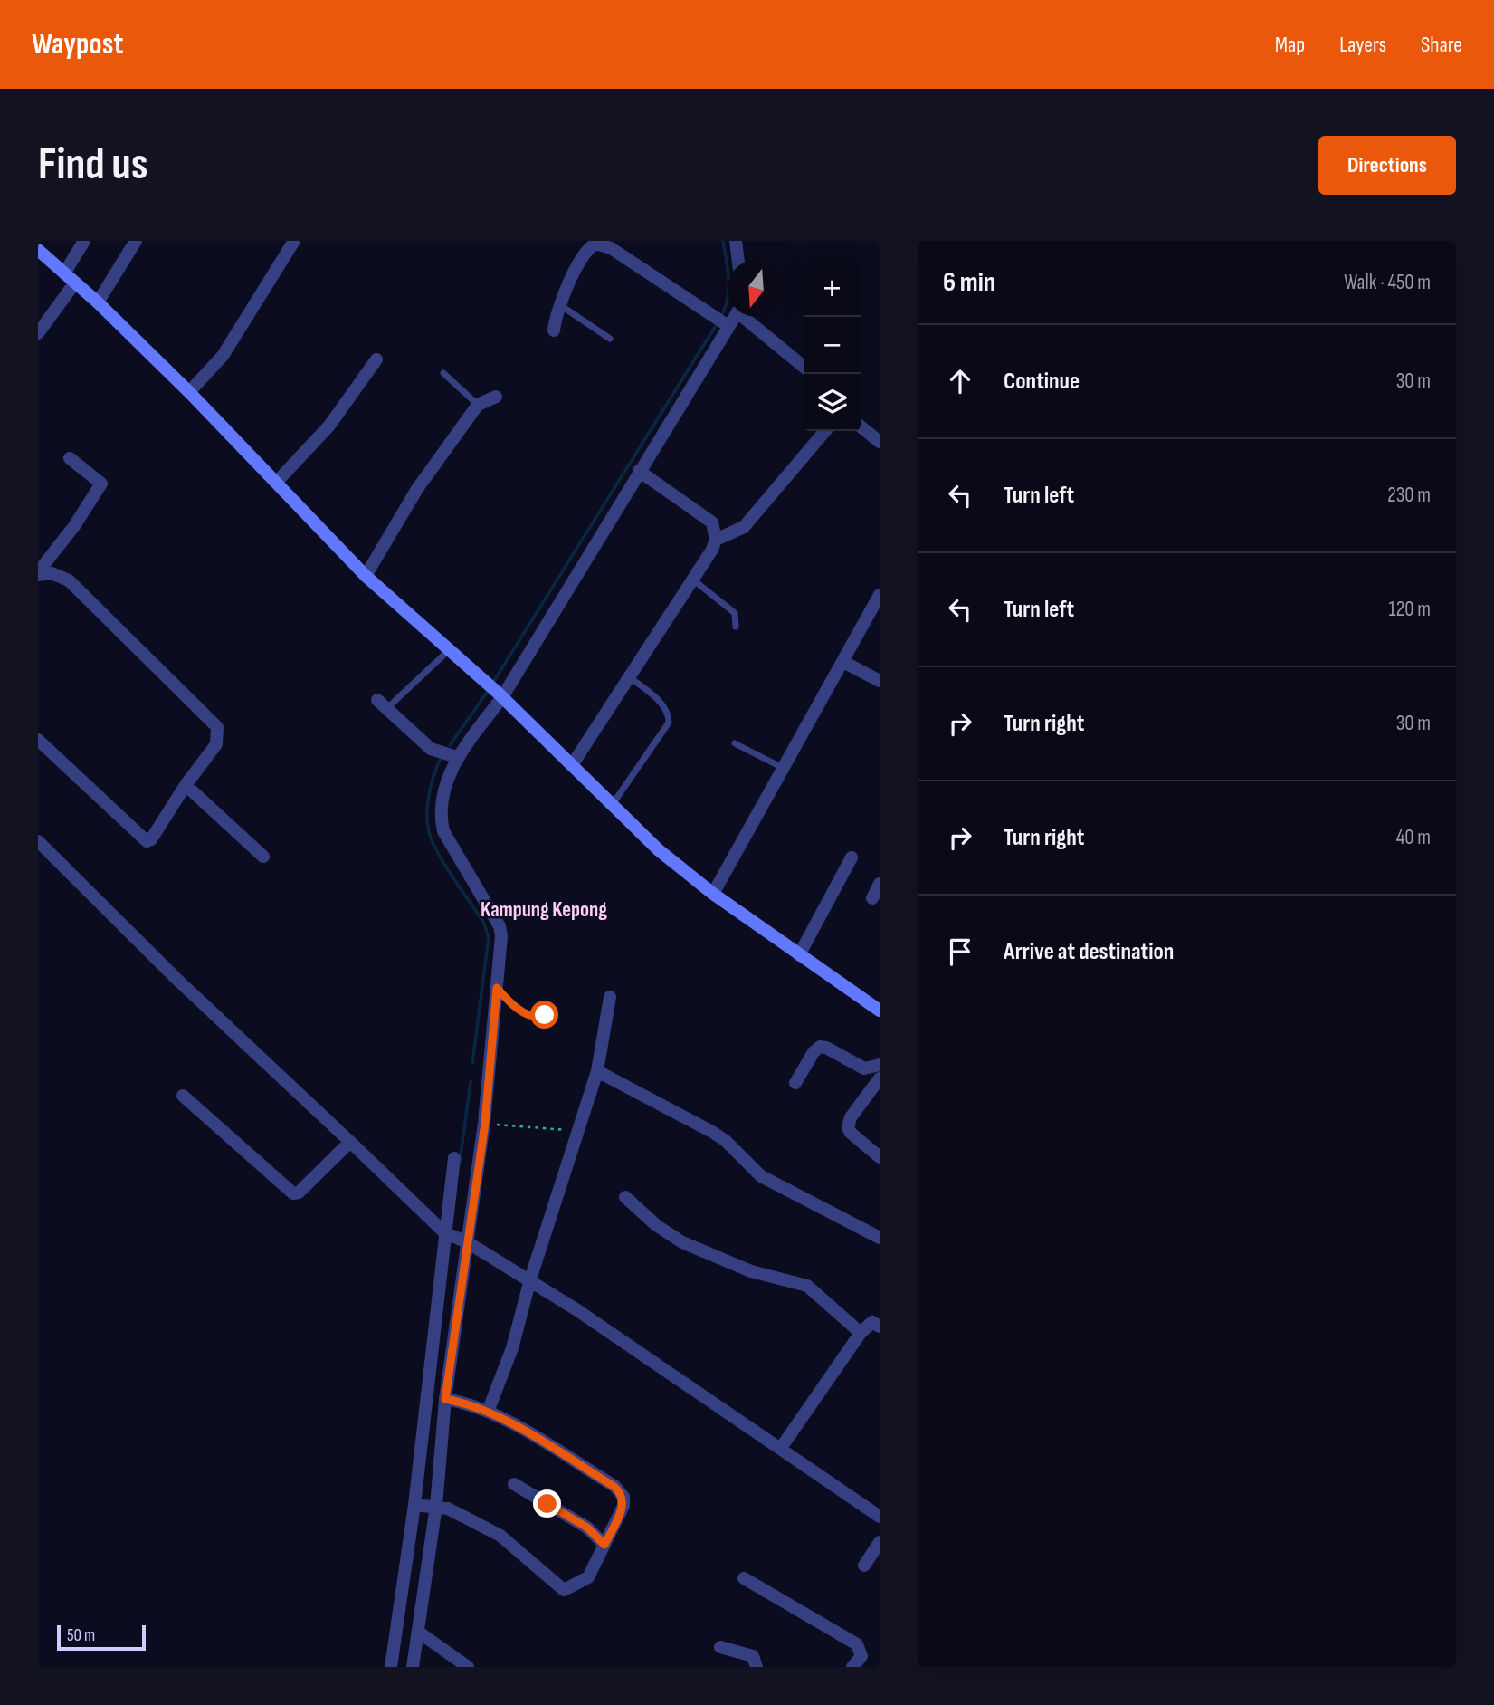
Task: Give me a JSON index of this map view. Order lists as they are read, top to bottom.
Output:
{
  "districts": ["Kampung Kepong"],
  "scale_bar": "50 m",
  "north": "bottom",
  "page": {
    "header": "Waypost",
    "nav": ["Map", "Layers", "Share"],
    "buttons": "Directions",
    "title": "Find us",
    "heading": ["6 min", "Walk · 450 m"],
    "map_buttons": ["+", "−"],
    "list": [
      ["Continue", "30 m"],
      ["Turn left", "230 m"],
      ["Turn left", "120 m"],
      ["Turn right", "30 m"],
      ["Turn right", "40 m"],
      "Arrive at destination"
    ],
    "scale": "50 m"
  }
}
